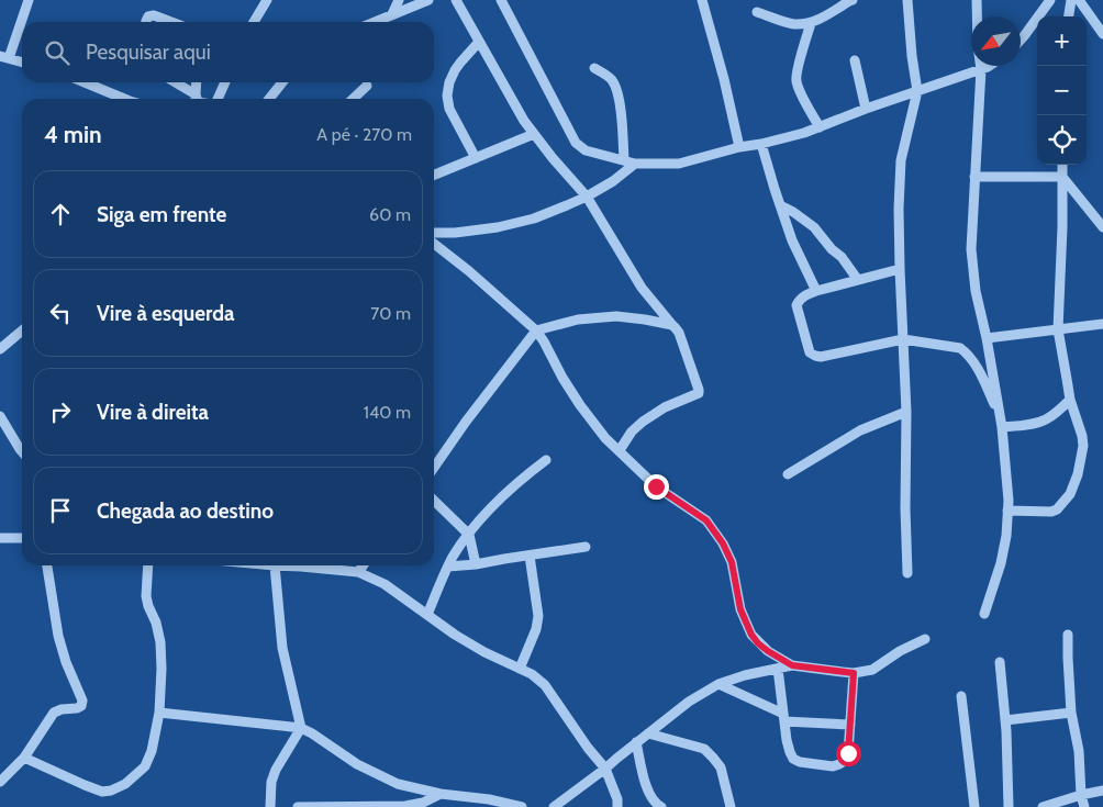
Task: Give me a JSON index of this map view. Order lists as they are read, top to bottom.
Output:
{
  "north": "bottom left",
  "page": {
    "map_buttons": ["+", "−"],
    "search": "Pesquisar aqui",
    "heading": ["4 min", "A pé · 270 m"],
    "list": [
      ["Siga em frente", "60 m"],
      ["Vire à esquerda", "70 m"],
      ["Vire à direita", "140 m"],
      "Chegada ao destino"
    ]
  }
}
